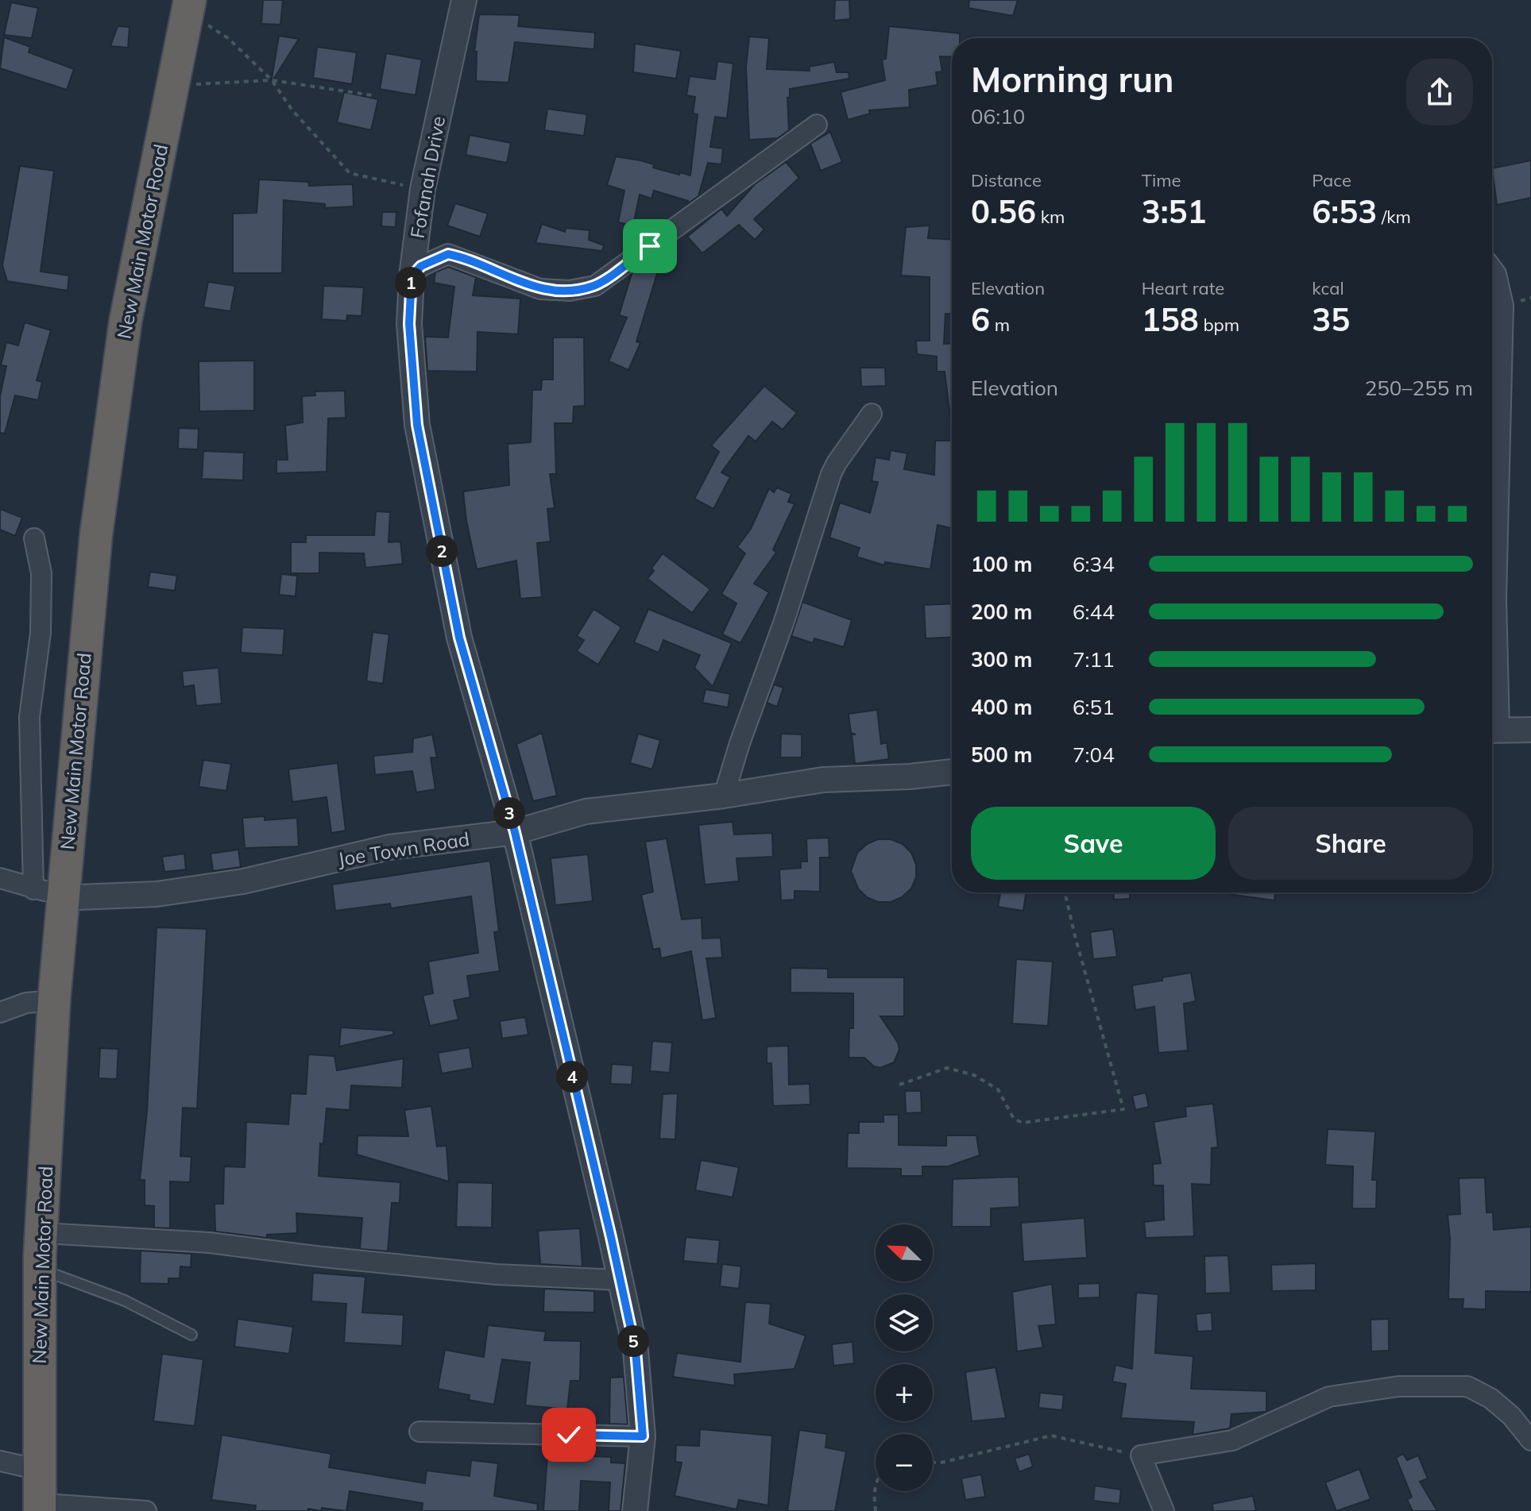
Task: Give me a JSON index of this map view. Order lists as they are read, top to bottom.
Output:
{
  "streets": {
    "highway": ["New Main Motor Road"],
    "street": ["Fofanah Drive", "Joe Town Road"]
  },
  "crossings": [
    ["Fofanah Drive", "Joe Town Road"],
    ["New Main Motor Road", "Joe Town Road"]
  ],
  "north": "top left",
  "page": {
    "heading": ["Morning run", "06:10"],
    "stats": [
      ["Distance", "0.56 km"],
      ["Time", "3:51"],
      ["Pace", "6:53 /km"],
      ["Elevation", "6 m"],
      ["Heart rate", "158 bpm"],
      ["kcal", "35"]
    ],
    "pins": [
      "1",
      "2",
      "3",
      "4",
      "5"
    ],
    "chart": ["Elevation", "250–255 m"],
    "list": [
      {
        "name": "100 m",
        "note": "6:34"
      },
      {
        "name": "200 m",
        "note": "6:44"
      },
      {
        "name": "300 m",
        "note": "7:11"
      },
      {
        "name": "400 m",
        "note": "6:51"
      },
      {
        "name": "500 m",
        "note": "7:04"
      }
    ],
    "buttons": ["Save", "Share"],
    "map_buttons": ["+", "−"]
  }
}
